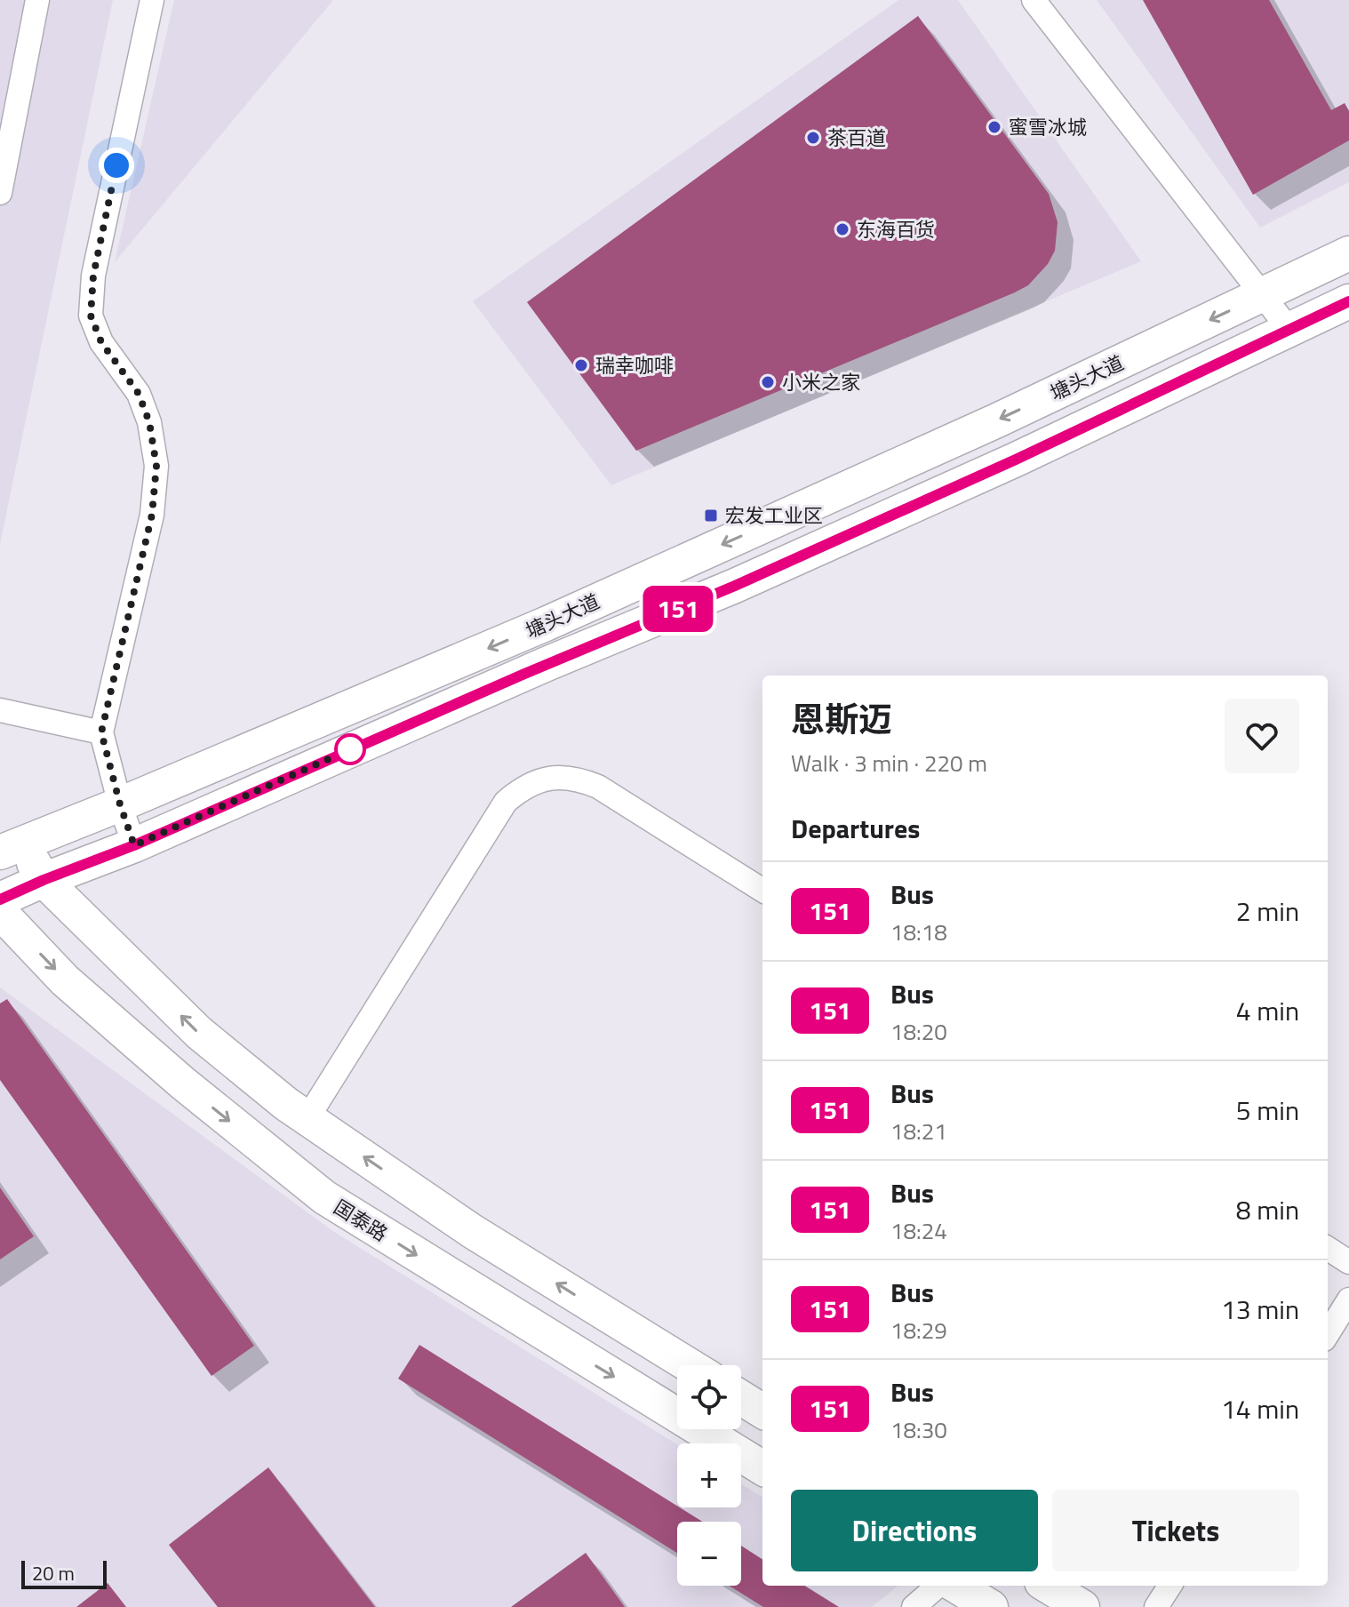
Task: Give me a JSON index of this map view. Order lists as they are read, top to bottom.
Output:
{
  "streets": {
    "main road": ["塘头大道", "国泰路"]
  },
  "places": {
    "other": [
      "蜜雪冰城",
      "茶百道",
      "东海百货",
      "瑞幸咖啡",
      "小米之家"
    ],
    "transit": ["宏发工业区"]
  },
  "lines": ["bus line 151"],
  "scale_bar": "20 m",
  "page": {
    "on_map": "151",
    "heading": [
      ["恩斯迈", "Walk · 3 min · 220 m"],
      "Departures"
    ],
    "list": [
      {
        "mark": "151",
        "name": "Bus",
        "note": "18:18",
        "value": "2 min"
      },
      {
        "mark": "151",
        "name": "Bus",
        "note": "18:20",
        "value": "4 min"
      },
      {
        "mark": "151",
        "name": "Bus",
        "note": "18:21",
        "value": "5 min"
      },
      {
        "mark": "151",
        "name": "Bus",
        "note": "18:24",
        "value": "8 min"
      },
      {
        "mark": "151",
        "name": "Bus",
        "note": "18:29",
        "value": "13 min"
      },
      {
        "mark": "151",
        "name": "Bus",
        "note": "18:30",
        "value": "14 min"
      }
    ],
    "map_buttons": ["+", "−"],
    "buttons": ["Directions", "Tickets"],
    "scale": "20 m"
  }
}
